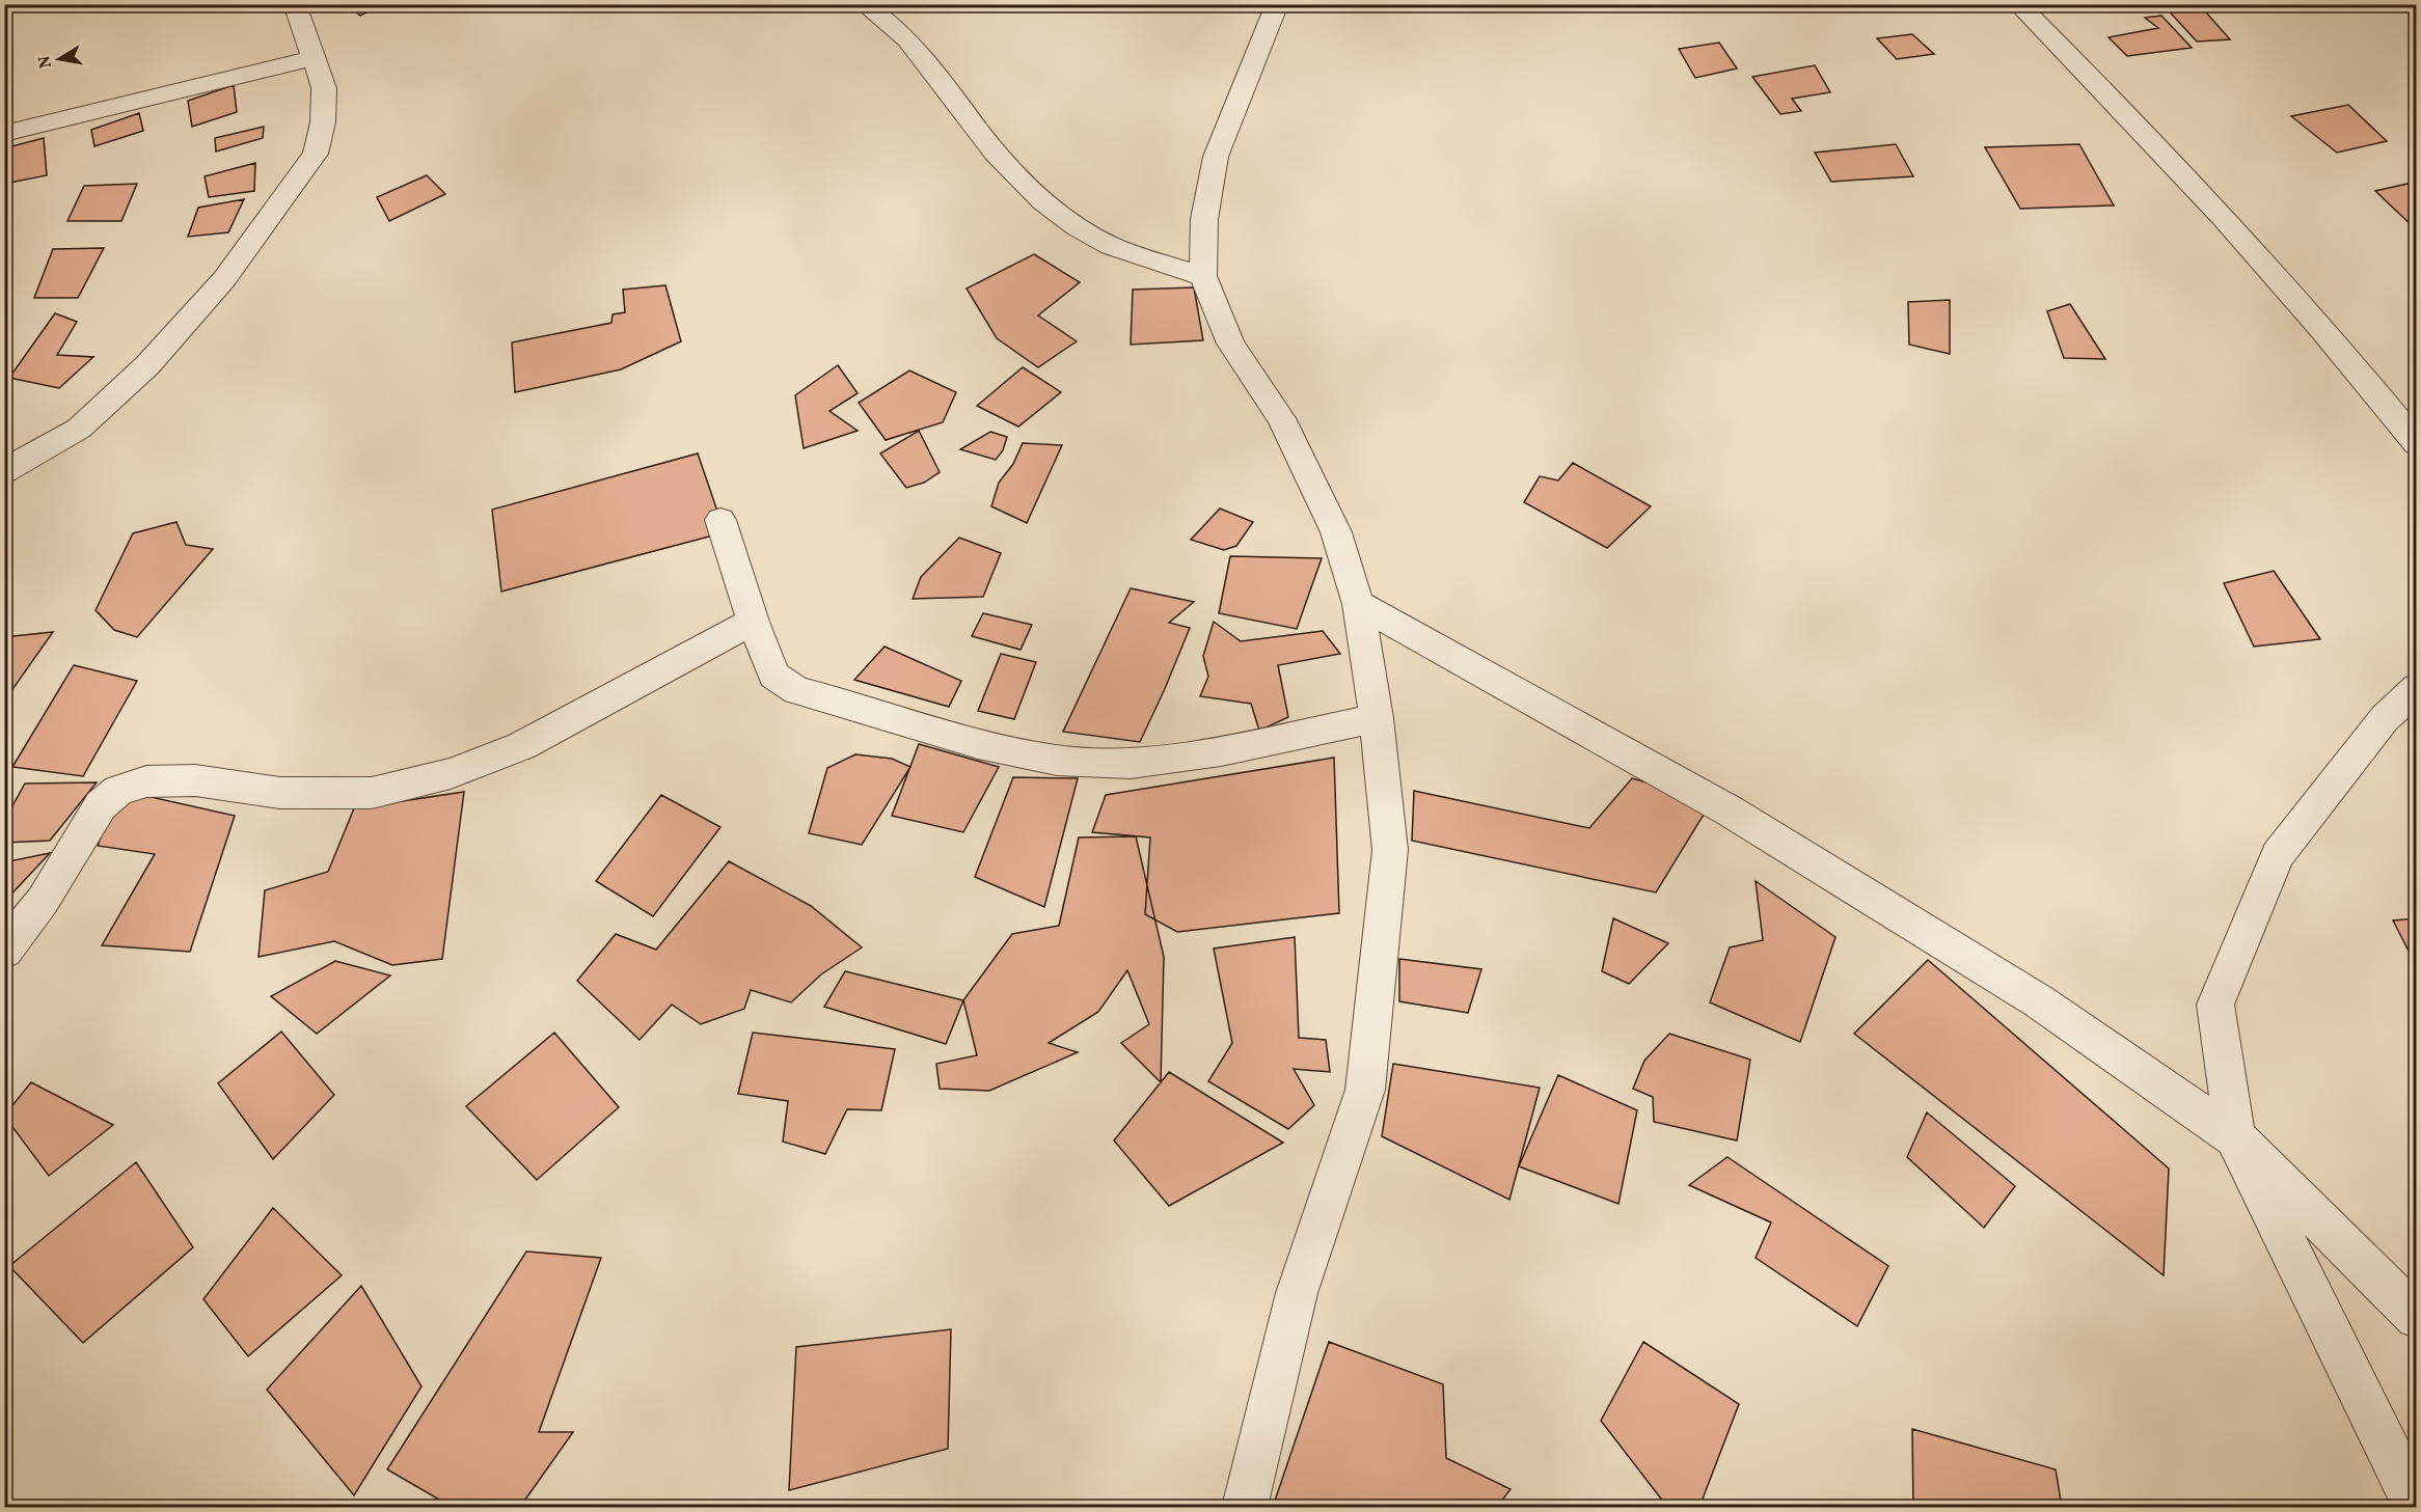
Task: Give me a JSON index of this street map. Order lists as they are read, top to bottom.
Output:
{
  "north": "left"
}
